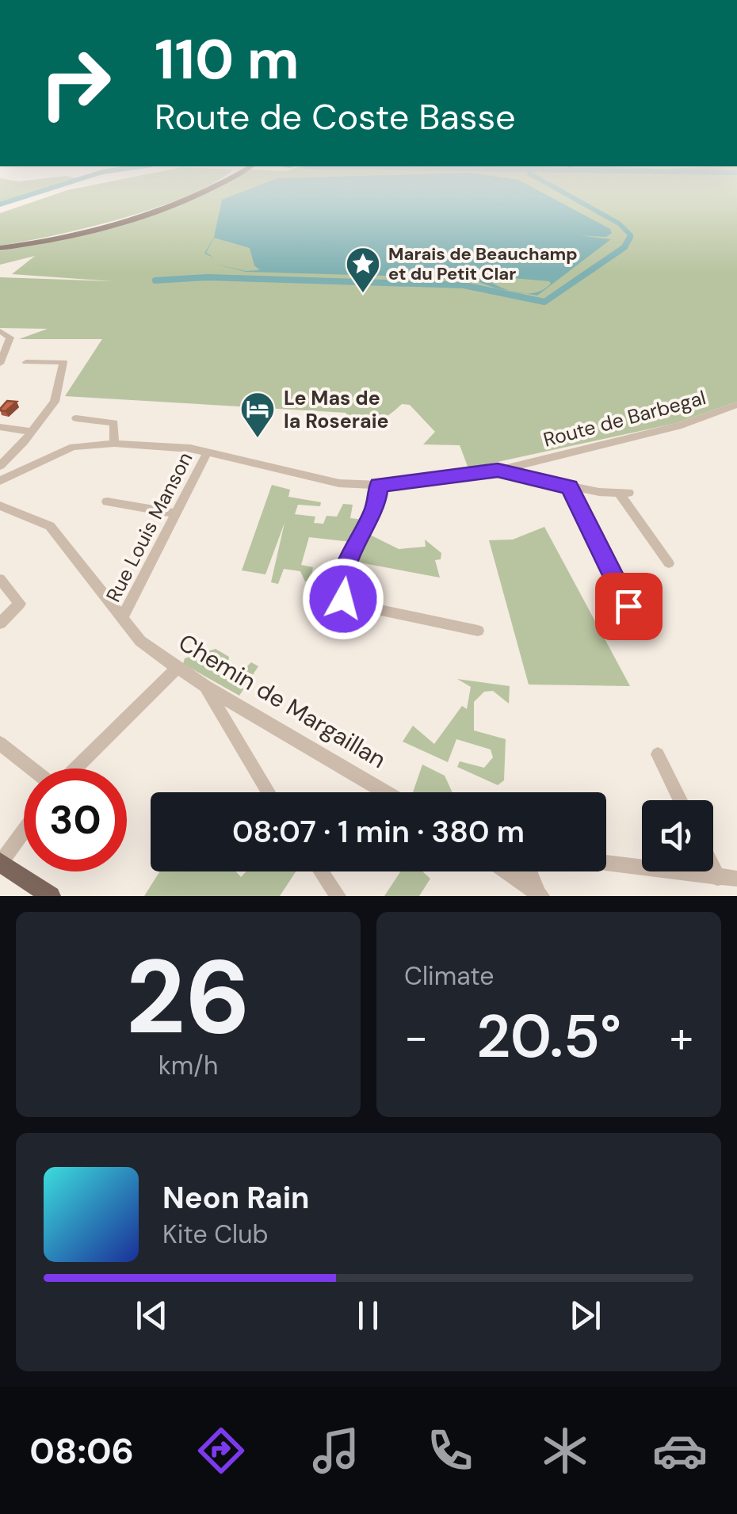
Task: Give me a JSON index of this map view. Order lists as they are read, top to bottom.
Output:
{
  "streets": {
    "street": ["Route de Barbegal", "Rue Louis Manson", "Chemin de Margaillan"]
  },
  "crossings": [
    ["Rue Louis Manson", "Chemin de Margaillan"]
  ],
  "places": {
    "place": ["Marais de Beauchamp et du Petit Clar"],
    "hotel": ["Le Mas de la Roseraie"]
  },
  "page": {
    "turn": ["110 m", "Route de Coste Basse"],
    "limit": "30",
    "trip": "08:07 · 1 min · 380 m",
    "tile": [
      ["26", "km/h"],
      "Climate"
    ],
    "heat": ["−", "20.5°", "+"],
    "song": ["Neon Rain", "Kite Club"],
    "tabs": "08:06"
  }
}
